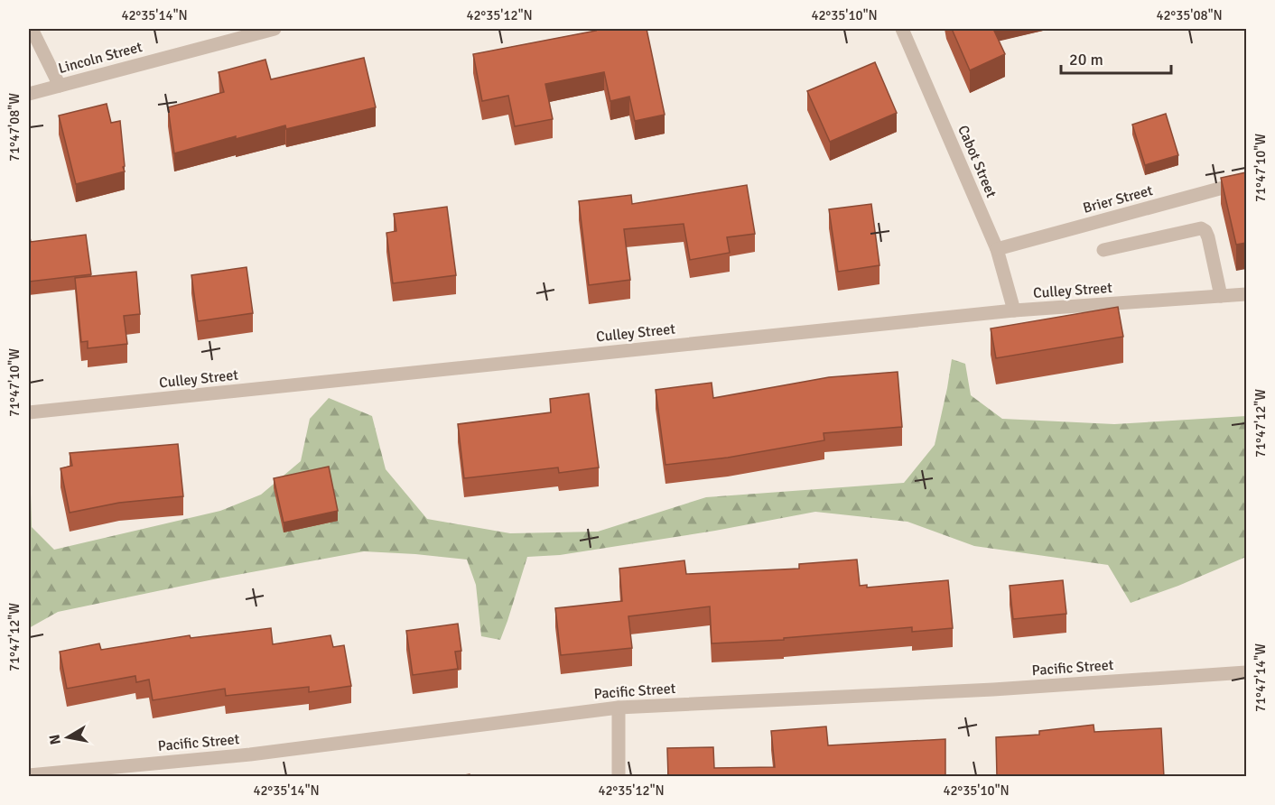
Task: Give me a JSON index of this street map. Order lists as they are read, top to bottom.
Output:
{
  "streets": {
    "street": [
      "Lincoln Street",
      "Cabot Street",
      "Brier Street",
      "Culley Street",
      "Pacific Street"
    ]
  },
  "crossings": [
    ["Cabot Street", "Brier Street"],
    ["Cabot Street", "Culley Street"]
  ],
  "scale_bar": "20 m",
  "north": "left",
  "coordinates": [
    "42°35'14\"N",
    "42°35'12\"N",
    "42°35'10\"N",
    "42°35'08\"N",
    "71°47'08\"W",
    "71°47'10\"W",
    "71°47'12\"W",
    "71°47'14\"W"
  ]
}
